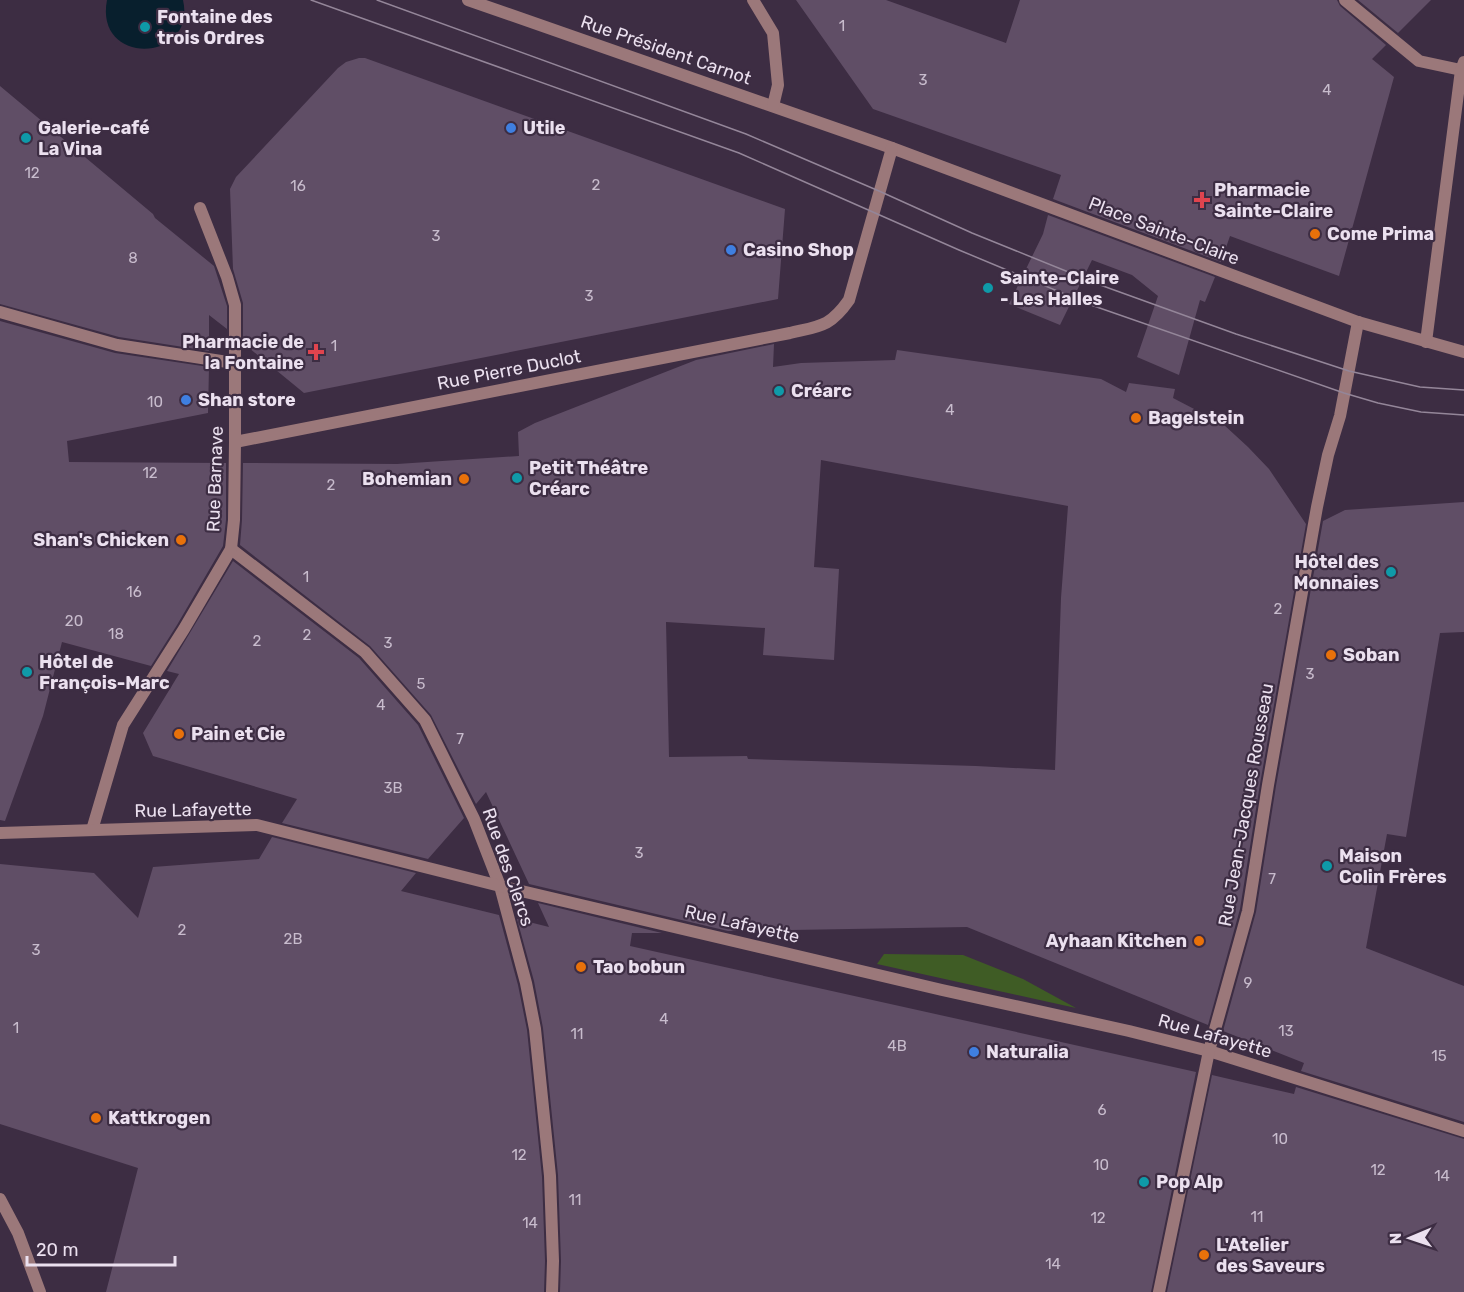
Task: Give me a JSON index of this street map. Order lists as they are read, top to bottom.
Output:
{
  "streets": {
    "street": [
      "Rue Président Carnot",
      "Place Sainte-Claire",
      "Rue Pierre Duclot",
      "Rue Barnave",
      "Rue Jean-Jacques Rousseau",
      "Rue Lafayette",
      "Rue des Clercs"
    ]
  },
  "crossings": [
    ["Rue Président Carnot", "Place Sainte-Claire"],
    ["Place Sainte-Claire", "Rue Pierre Duclot"],
    ["Place Sainte-Claire", "Rue Jean-Jacques Rousseau"],
    ["Rue Pierre Duclot", "Rue Barnave"],
    ["Rue Barnave", "Rue Lafayette"],
    ["Rue Barnave", "Rue des Clercs"],
    ["Rue Jean-Jacques Rousseau", "Rue Lafayette"],
    ["Rue Lafayette", "Rue des Clercs"]
  ],
  "places": {
    "other": [
      "Fontaine des trois Ordres",
      "Utile",
      "Galerie-café La Vina",
      "Come Prima",
      "Casino Shop",
      "Sainte-Claire - Les Halles",
      "Créarc",
      "Shan store",
      "Bagelstein",
      "Petit Théâtre Créarc",
      "Bohemian",
      "Shan's Chicken",
      "Hôtel des Monnaies",
      "Soban",
      "Hôtel de François-Marc",
      "Pain et Cie",
      "Maison Colin Frères",
      "Ayhaan Kitchen",
      "Tao bobun",
      "Naturalia",
      "Kattkrogen",
      "Pop Alp",
      "L'Atelier des Saveurs"
    ],
    "health": ["Pharmacie Sainte-Claire", "Pharmacie de la Fontaine"]
  },
  "house_numbers": [
    "1",
    "3",
    "4",
    "12",
    "2",
    "16",
    "3",
    "8",
    "3",
    "1",
    "10",
    "4",
    "12",
    "2",
    "1",
    "16",
    "2",
    "20",
    "18",
    "2",
    "2",
    "3",
    "3",
    "5",
    "4",
    "7",
    "3B",
    "3",
    "7",
    "2",
    "2B",
    "3",
    "9",
    "4",
    "1",
    "13",
    "11",
    "4B",
    "15",
    "6",
    "10",
    "12",
    "10",
    "12",
    "14",
    "11",
    "11",
    "12",
    "14",
    "14"
  ],
  "scale_bar": "20 m",
  "north": "left"
}
